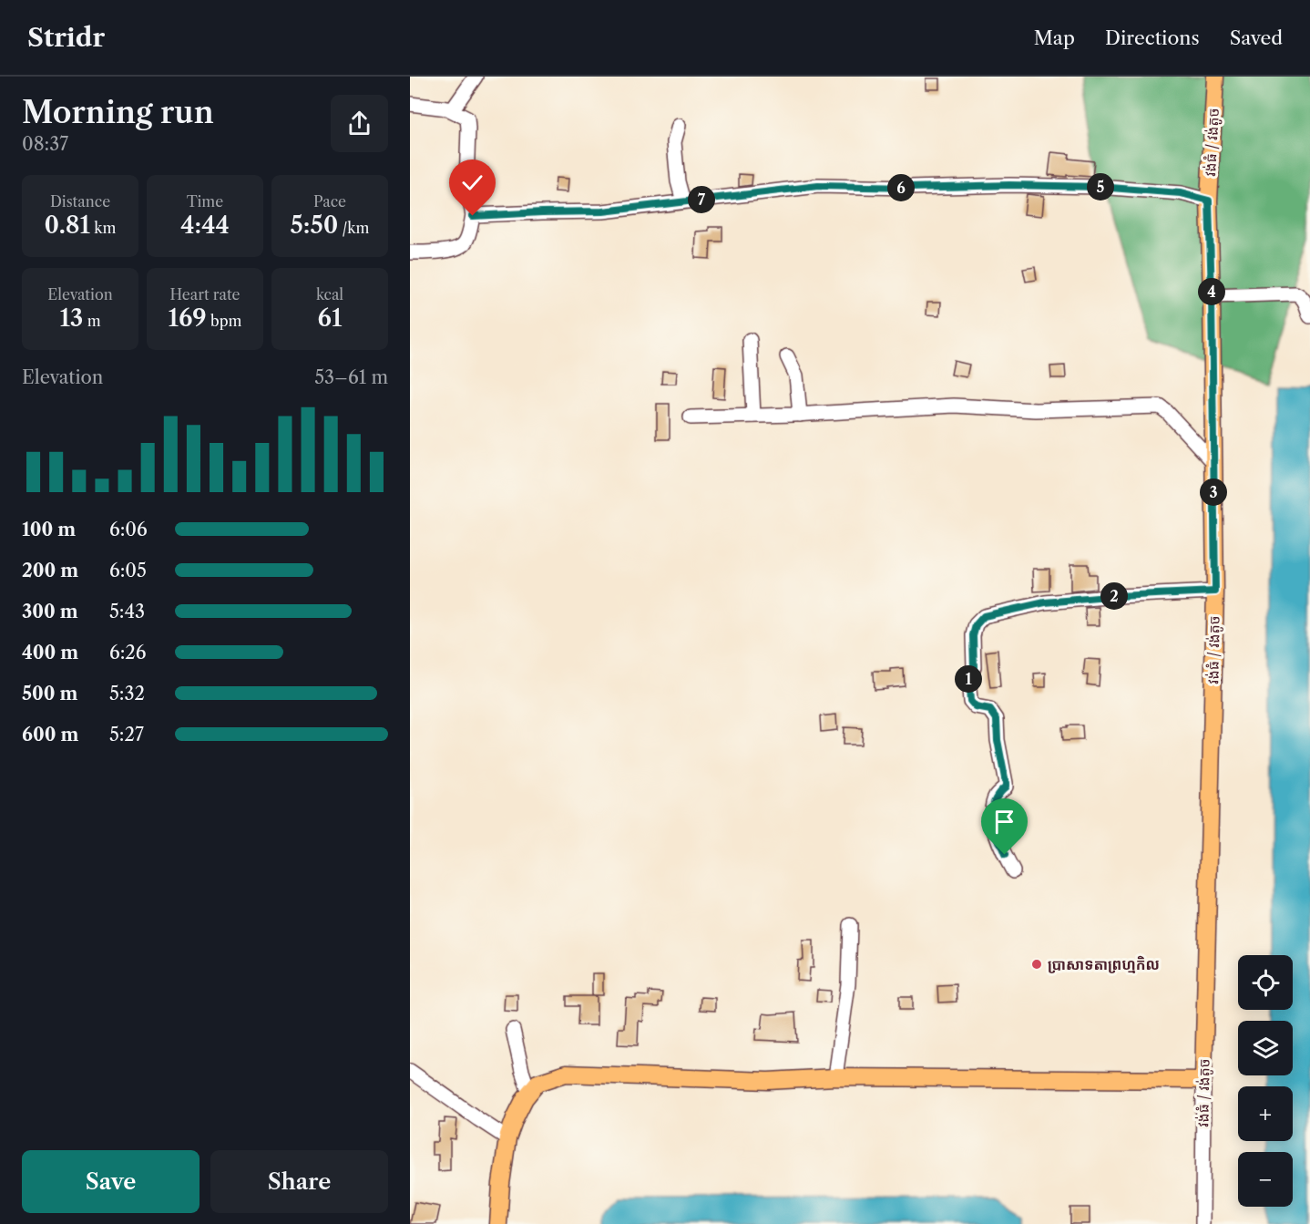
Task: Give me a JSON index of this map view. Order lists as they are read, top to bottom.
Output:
{
  "streets": {
    "main road": ["វង់ធំ / វង់តូច"]
  },
  "places": ["ប្រាសាទតាព្រហ្មកិល"],
  "page": {
    "header": "Stridr",
    "nav": ["Map", "Directions", "Saved"],
    "heading": ["Morning run", "08:37"],
    "stats": [
      ["Distance", "0.81 km"],
      ["Time", "4:44"],
      ["Pace", "5:50 /km"],
      ["Elevation", "13 m"],
      ["Heart rate", "169 bpm"],
      ["kcal", "61"]
    ],
    "pins": [
      "5",
      "6",
      "7",
      "4",
      "3",
      "2",
      "1"
    ],
    "chart": ["Elevation", "53–61 m"],
    "list": [
      {
        "name": "100 m",
        "note": "6:06"
      },
      {
        "name": "200 m",
        "note": "6:05"
      },
      {
        "name": "300 m",
        "note": "5:43"
      },
      {
        "name": "400 m",
        "note": "6:26"
      },
      {
        "name": "500 m",
        "note": "5:32"
      },
      {
        "name": "600 m",
        "note": "5:27"
      }
    ],
    "map_buttons": ["+", "−"],
    "buttons": ["Save", "Share"]
  }
}
